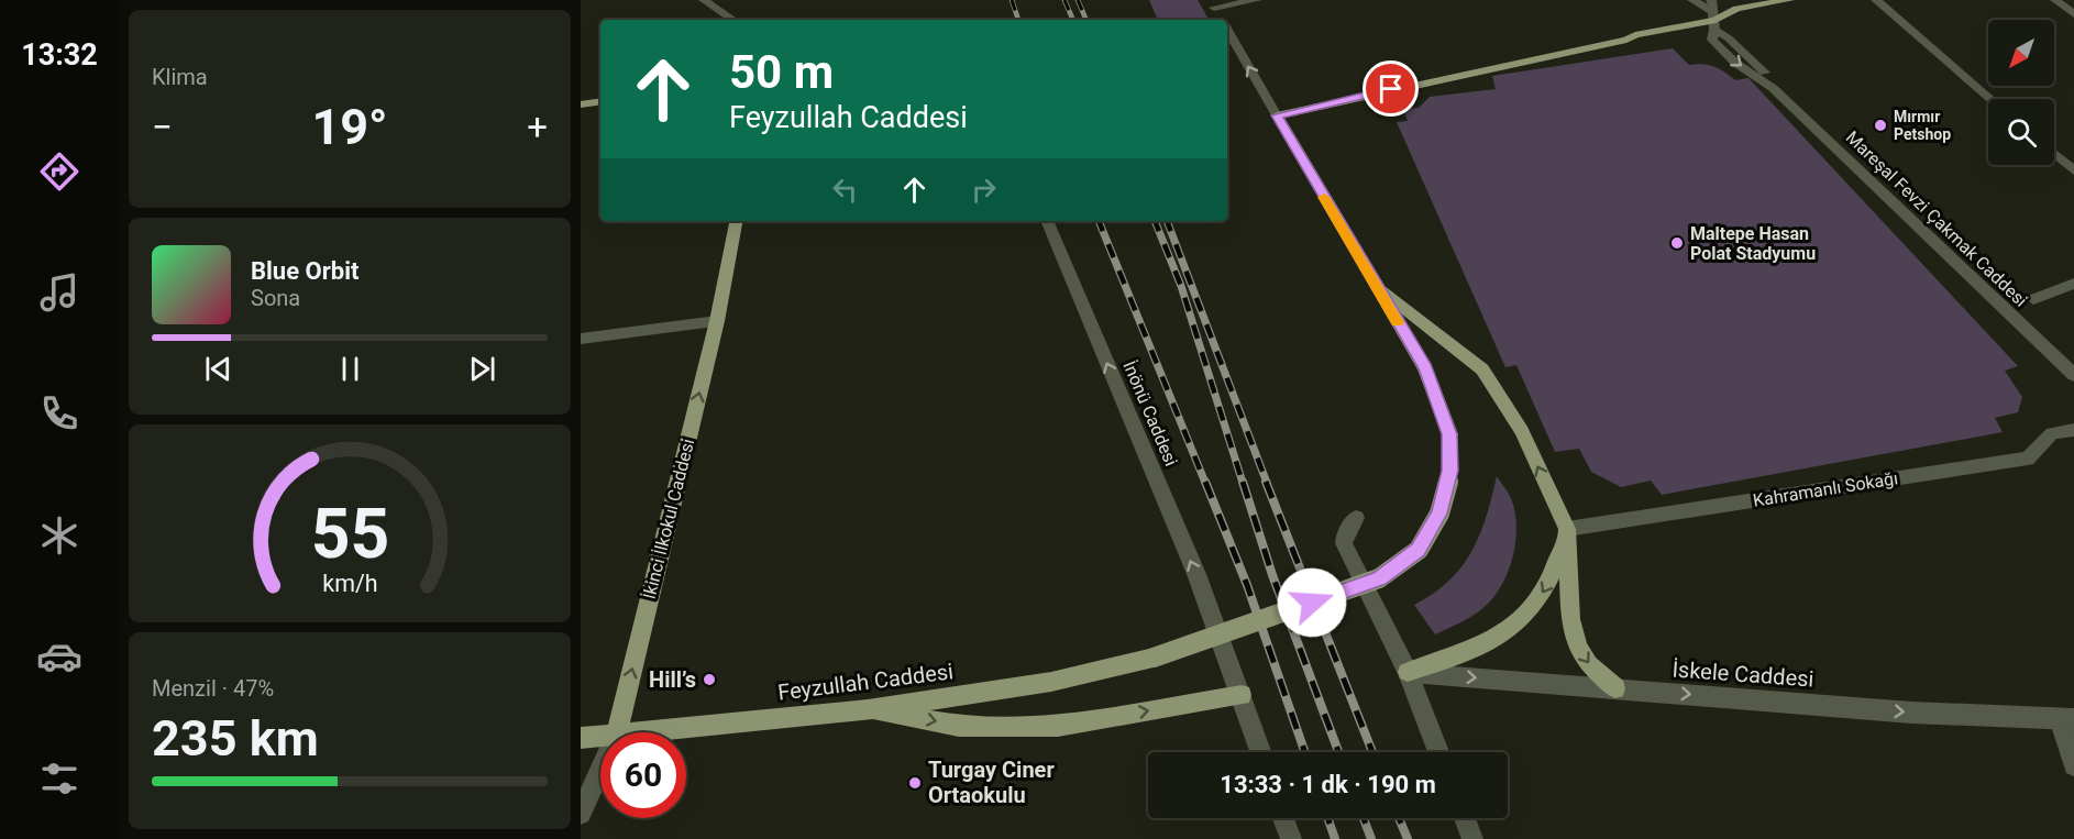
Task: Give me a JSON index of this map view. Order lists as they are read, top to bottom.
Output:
{
  "streets": {
    "main road": ["İkinci İlkokul Caddesi", "Feyzullah Caddesi"],
    "street": [
      "Mareşal Fevzi Çakmak Caddesi",
      "İnönü Caddesi",
      "Kahramanlı Sokağı",
      "İskele Caddesi"
    ]
  },
  "one_way": ["İnönü Caddesi", "İkinci İlkokul Caddesi", "İskele Caddesi"],
  "places": [
    "Mırmır Petshop",
    "Maltepe Hasan Polat Stadyumu",
    "Hill’s",
    "Turgay Ciner Ortaokulu"
  ],
  "north": "bottom left",
  "page": {
    "tabs": "13:32",
    "tile": [
      "Klima",
      ["Menzil · 47%", "235 km"]
    ],
    "turn": ["50 m", "Feyzullah Caddesi"],
    "heat": ["−", "19°", "+"],
    "song": ["Blue Orbit", "Sona"],
    "limit": "60",
    "trip": "13:33 · 1 dk · 190 m",
    "gauge": ["55", "km/h"]
  }
}
